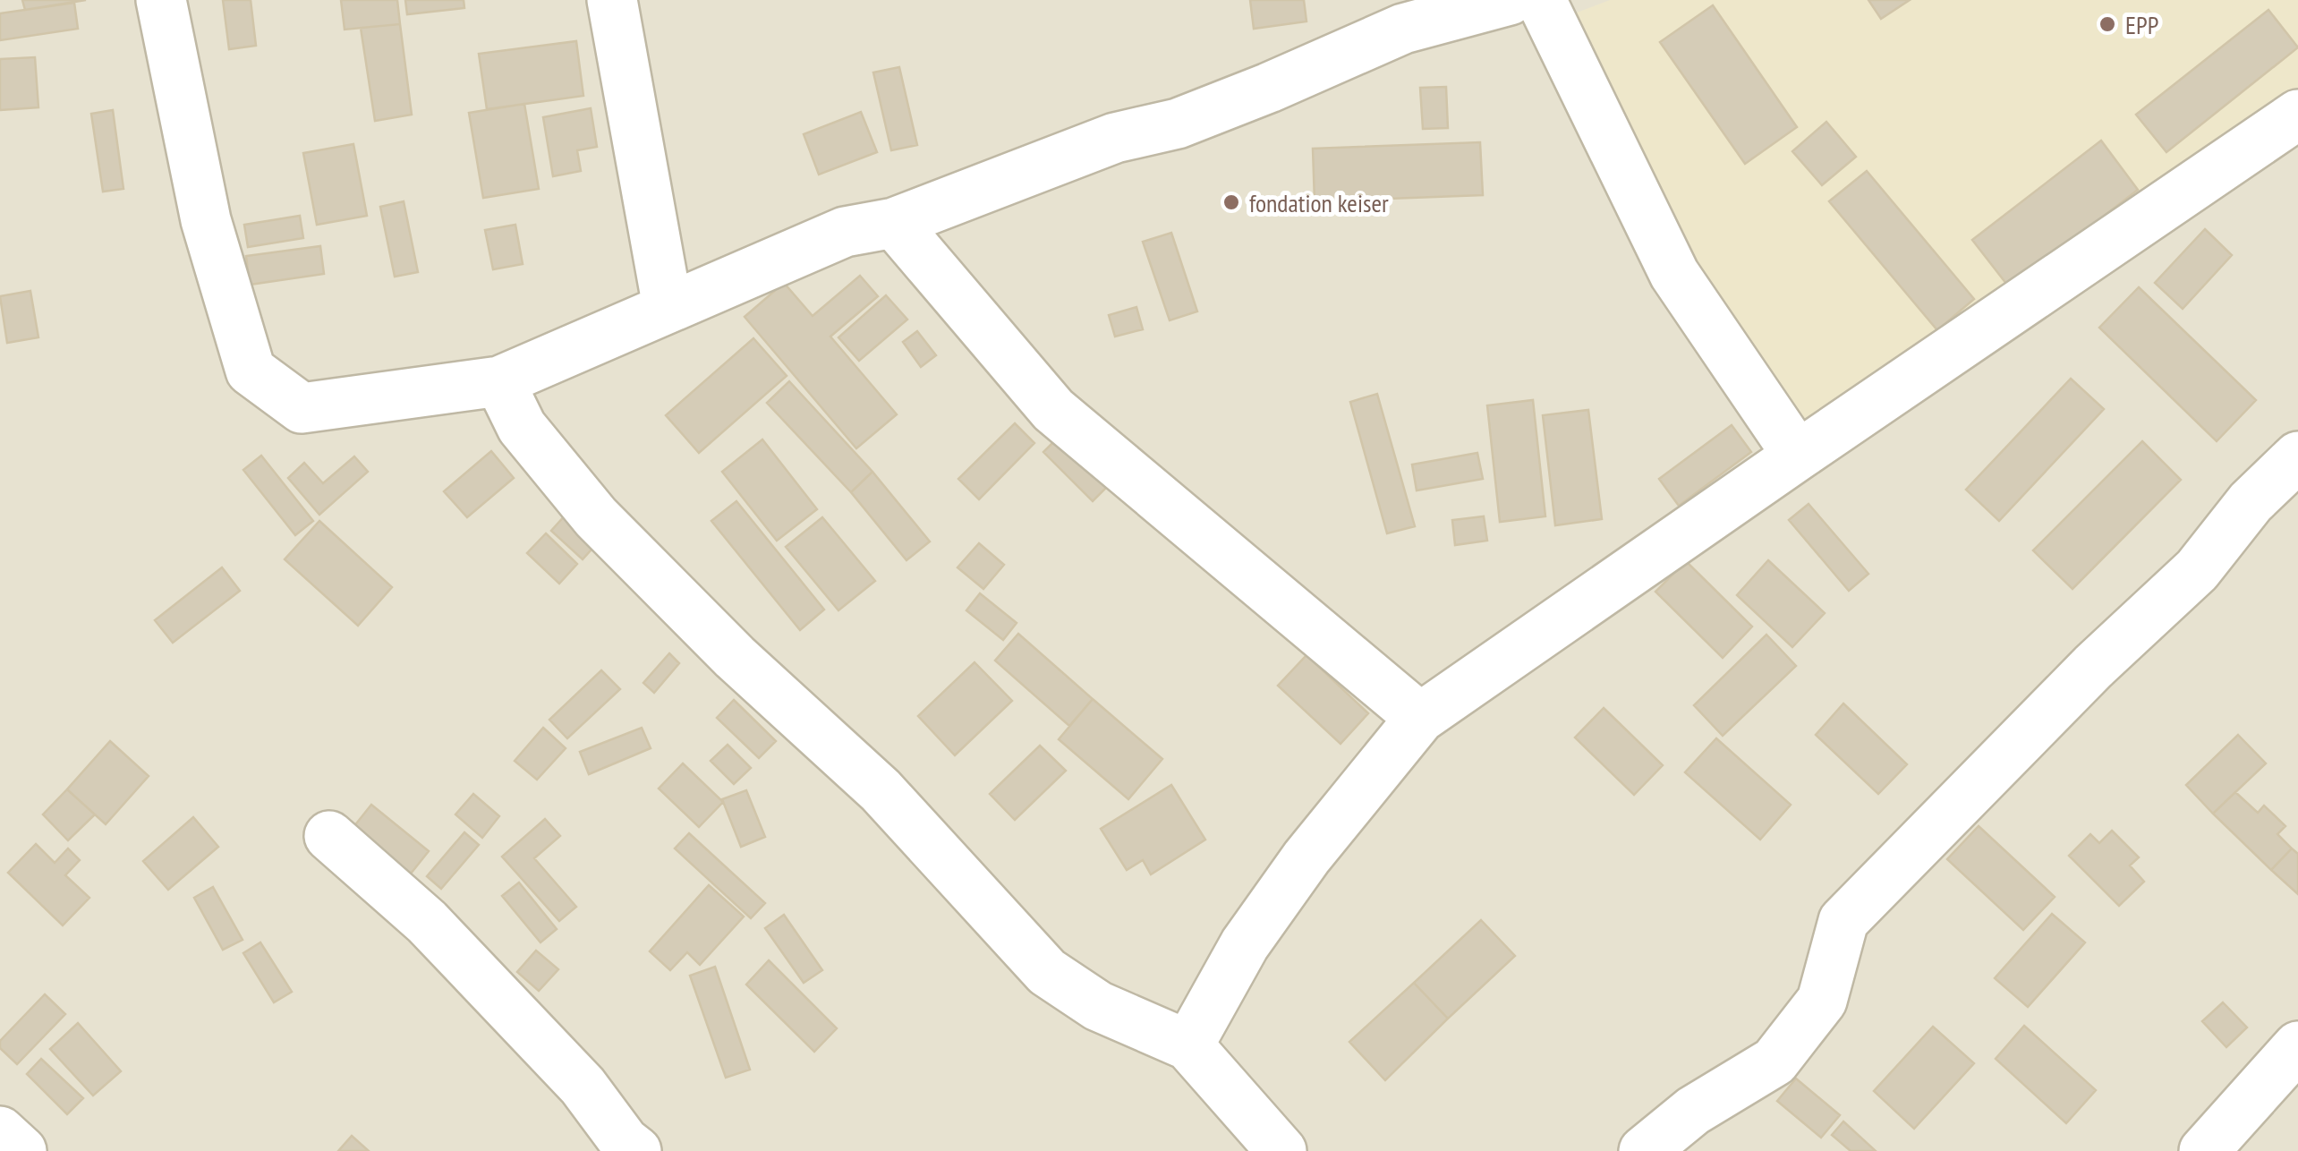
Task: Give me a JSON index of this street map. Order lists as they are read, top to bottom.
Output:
{
  "places": ["EPP", "fondation keiser"]
}
